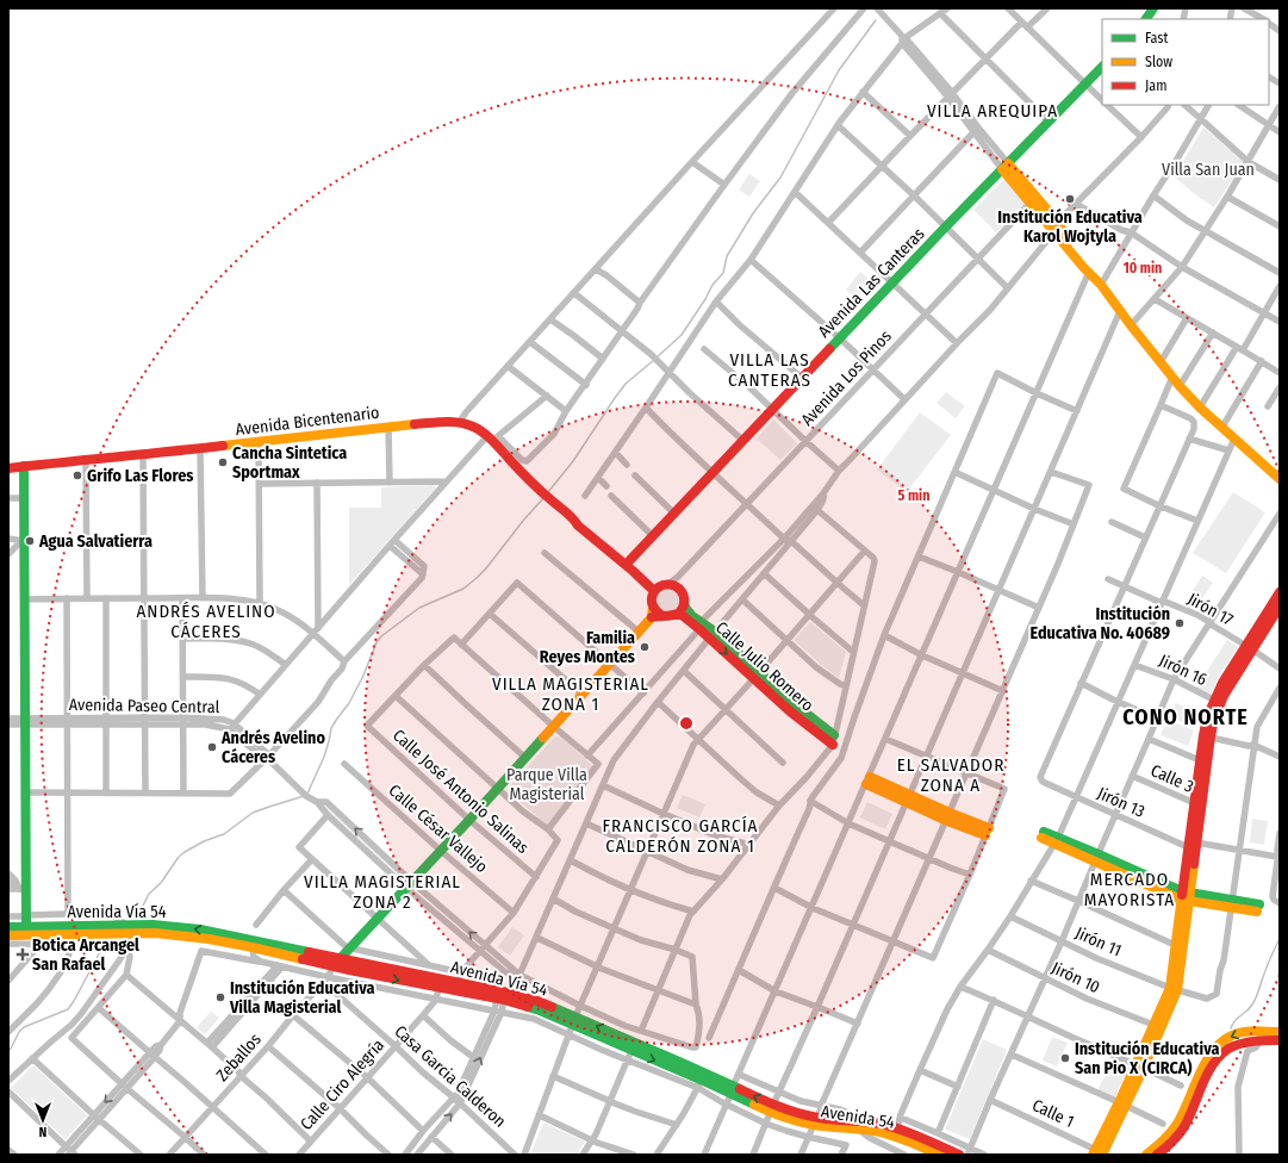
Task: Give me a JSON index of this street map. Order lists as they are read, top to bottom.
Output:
{
  "streets": {
    "main road": [
      "Avenida Las Canteras",
      "Avenida Bicentenario",
      "Calle Julio Romero",
      "Avenida Vía 54",
      "Avenida 54"
    ],
    "street": [
      "Avenida Los Pinos",
      "Jirón 17",
      "Jirón 16",
      "Avenida Paseo Central",
      "Calle 3",
      "Calle José Antonio Salinas",
      "Jirón 13",
      "Calle César Vallejo",
      "Jirón 11",
      "Jirón 10",
      "Zeballos",
      "Casa Garcia Calderon",
      "Calle Ciro Alegría",
      "Calle 1"
    ]
  },
  "crossings": [
    ["Avenida Las Canteras", "Avenida Bicentenario"],
    ["Avenida Los Pinos", "Avenida Bicentenario"],
    ["Avenida Los Pinos", "Calle Julio Romero"],
    ["Avenida Bicentenario", "Calle Julio Romero"],
    ["Avenida Vía 54", "Zeballos"],
    ["Avenida Vía 54", "Casa Garcia Calderon"],
    ["Avenida Vía 54", "Calle Ciro Alegría"],
    ["Avenida Vía 54", "Avenida 54"],
    ["Zeballos", "Casa Garcia Calderon"],
    ["Casa Garcia Calderon", "Calle Ciro Alegría"]
  ],
  "districts": [
    "VILLA AREQUIPA",
    "VILLA LAS CANTERAS",
    "ANDRÉS AVELINO CÁCERES",
    "VILLA MAGISTERIAL ZONA 1",
    "CONO NORTE",
    "EL SALVADOR ZONA A",
    "FRANCISCO GARCÍA CALDERÓN ZONA 1",
    "MERCADO MAYORISTA",
    "VILLA MAGISTERIAL ZONA 2"
  ],
  "parks": ["Villa San Juan", "Parque Villa Magisterial"],
  "places": {
    "other": [
      "Institución Educativa Karol Wojtyla",
      "Cancha Sintetica Sportmax",
      "Grifo Las Flores",
      "Agua Salvatierra",
      "Institución Educativa No. 40689",
      "Familia Reyes Montes",
      "Andrés Avelino Cáceres",
      "Institución Educativa Villa Magisterial",
      "Institución Educativa San Pio X (CIRCA)"
    ],
    "health": ["Botica Arcangel San Rafael"]
  },
  "legend": ["Fast", "Slow", "Jam"],
  "north": "bottom",
  "rings": ["10 min", "5 min"]
}
